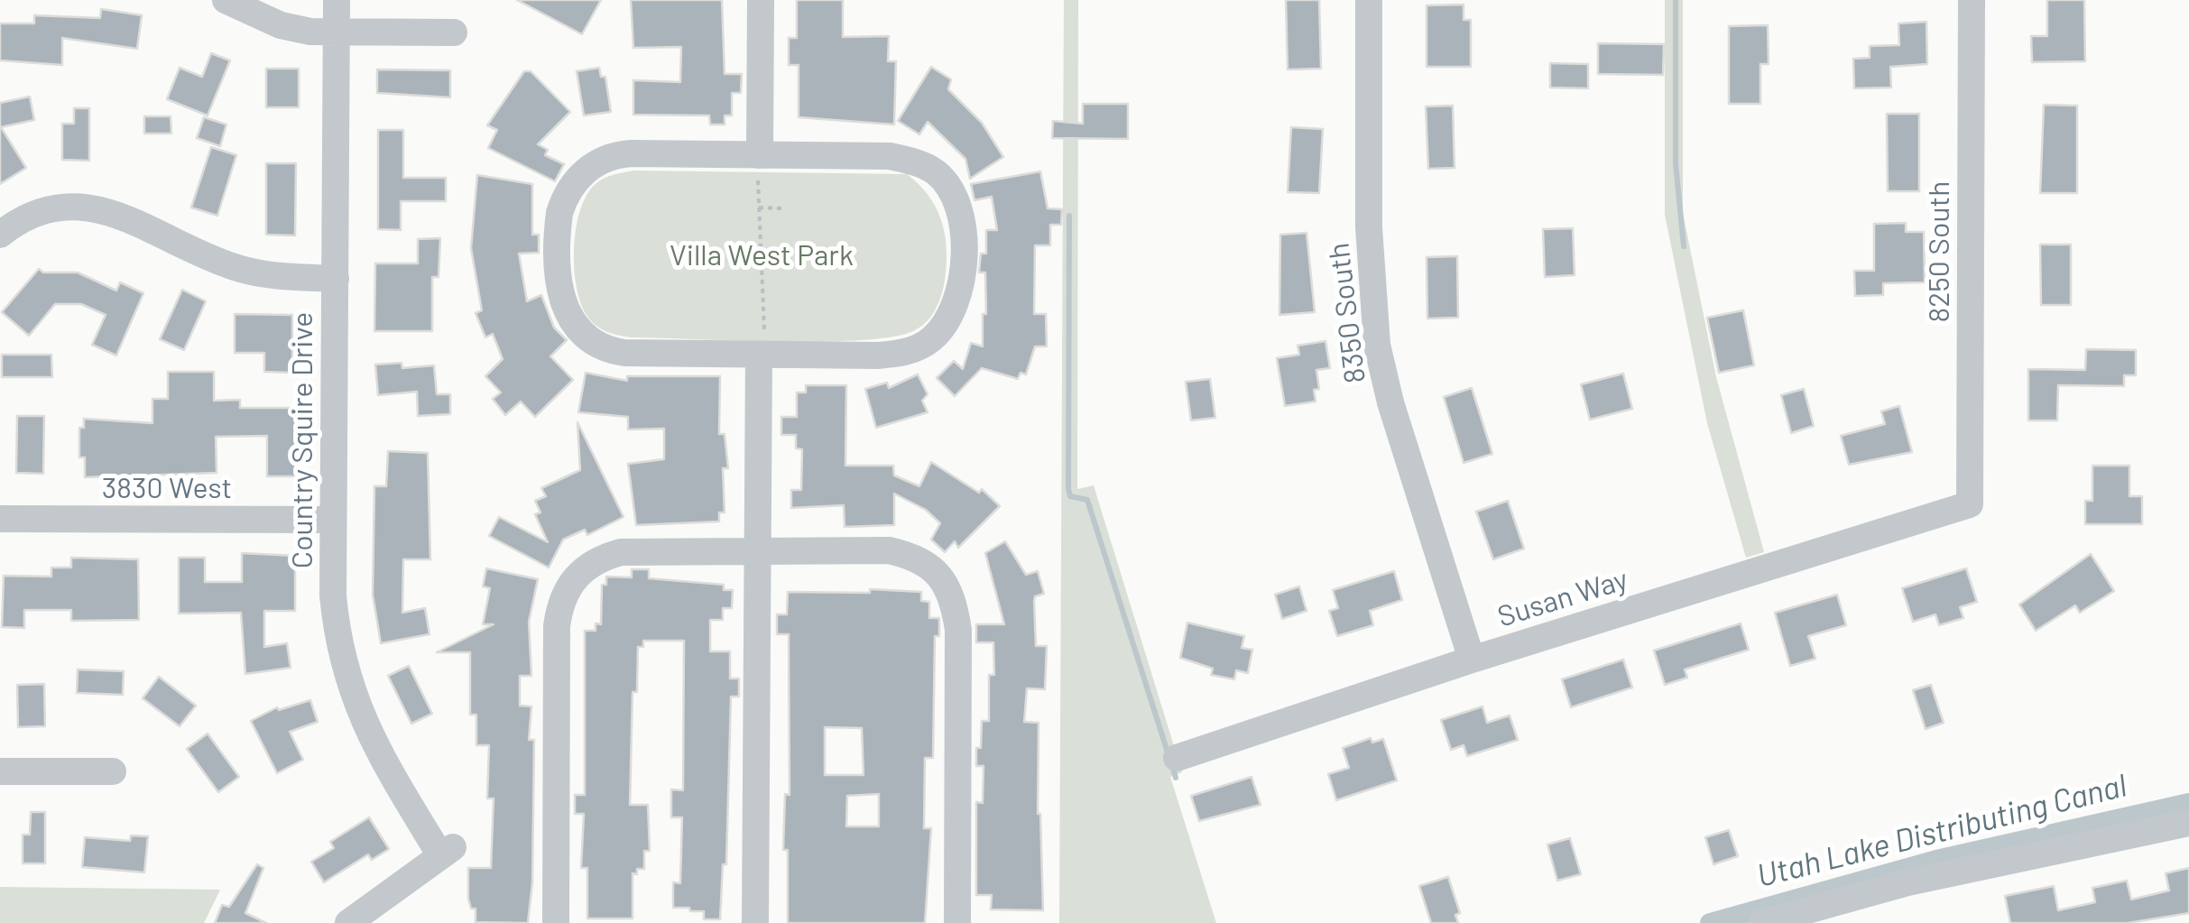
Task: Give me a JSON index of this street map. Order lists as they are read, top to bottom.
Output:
{
  "streets": {
    "street": [
      "8250 South",
      "8350 South",
      "Country Squire Drive",
      "3830 West",
      "Susan Way"
    ]
  },
  "crossings": [
    ["8250 South", "Susan Way"],
    ["8350 South", "Susan Way"],
    ["Country Squire Drive", "3830 West"]
  ],
  "water": ["Utah Lake Distributing Canal"],
  "parks": ["Villa West Park"]
}
